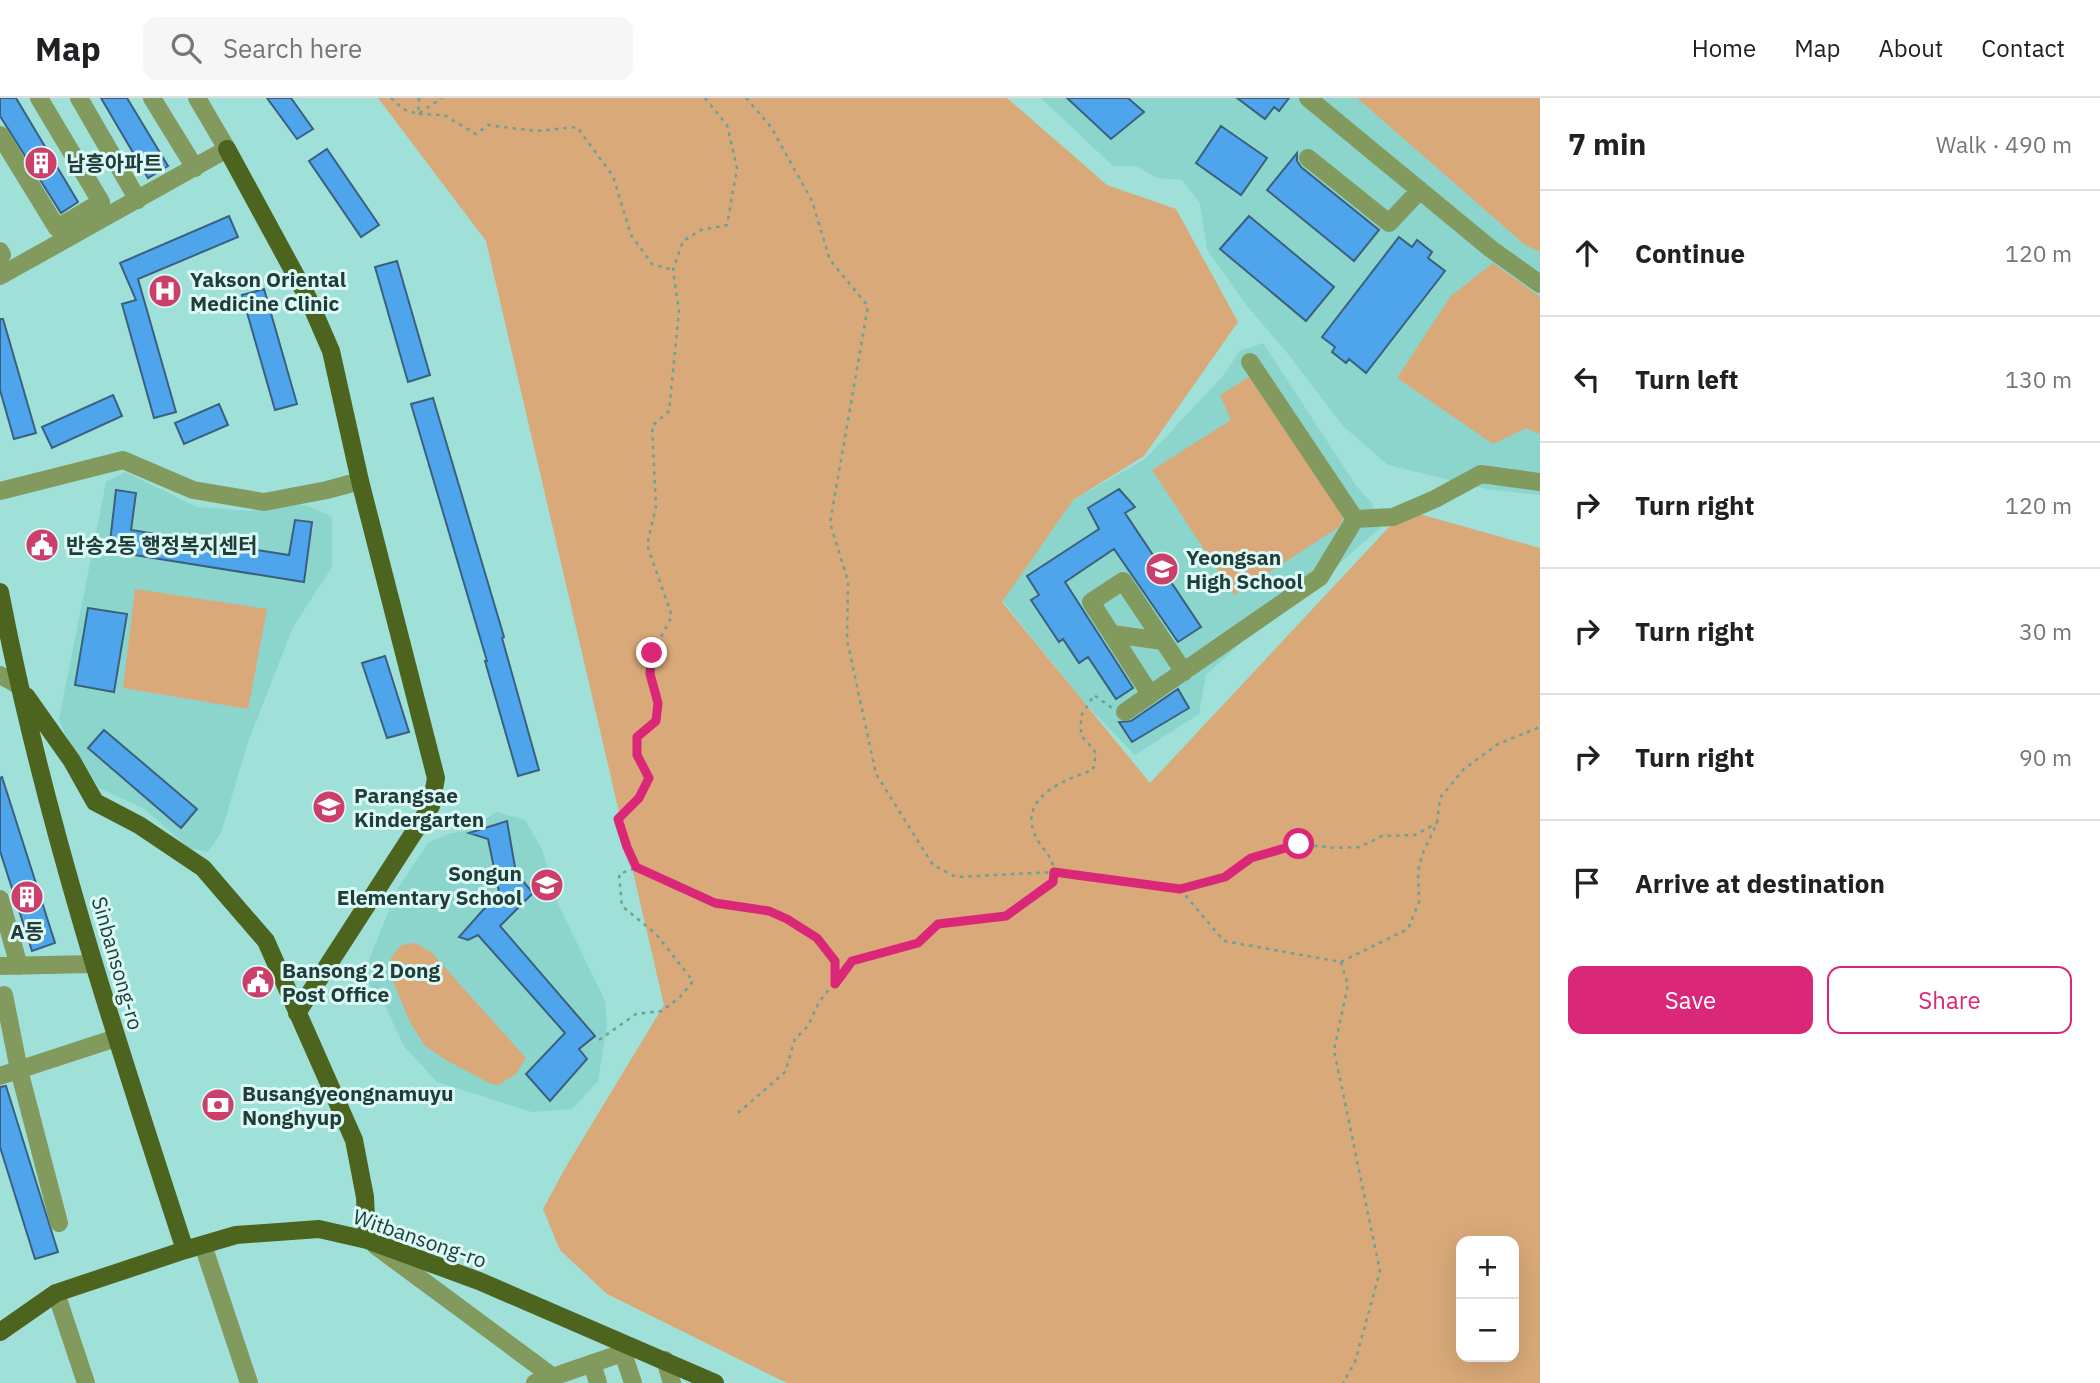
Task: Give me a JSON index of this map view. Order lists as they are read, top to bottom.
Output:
{
  "streets": {
    "main road": ["Sinbansong-ro", "Witbansong-ro"]
  },
  "crossings": [
    ["Sinbansong-ro", "Witbansong-ro"]
  ],
  "places": {
    "building": ["남흥아파트", "A동"],
    "hospital": ["Yakson Oriental Medicine Clinic"],
    "public building": ["반송2동 행정복지센터", "Bansong 2 Dong Post Office"],
    "school or university": ["Yeongsan High School", "Parangsae Kindergarten", "Songun Elementary School"],
    "bank": ["Busangyeongnamuyu Nonghyup"]
  },
  "page": {
    "header": "Map",
    "search": "Search here",
    "nav": [
      "Home",
      "Map",
      "About",
      "Contact"
    ],
    "heading": ["7 min", "Walk · 490 m"],
    "list": [
      ["Continue", "120 m"],
      ["Turn left", "130 m"],
      ["Turn right", "120 m"],
      ["Turn right", "30 m"],
      ["Turn right", "90 m"],
      "Arrive at destination"
    ],
    "buttons": ["Save", "Share"],
    "map_buttons": ["+", "−"]
  }
}
